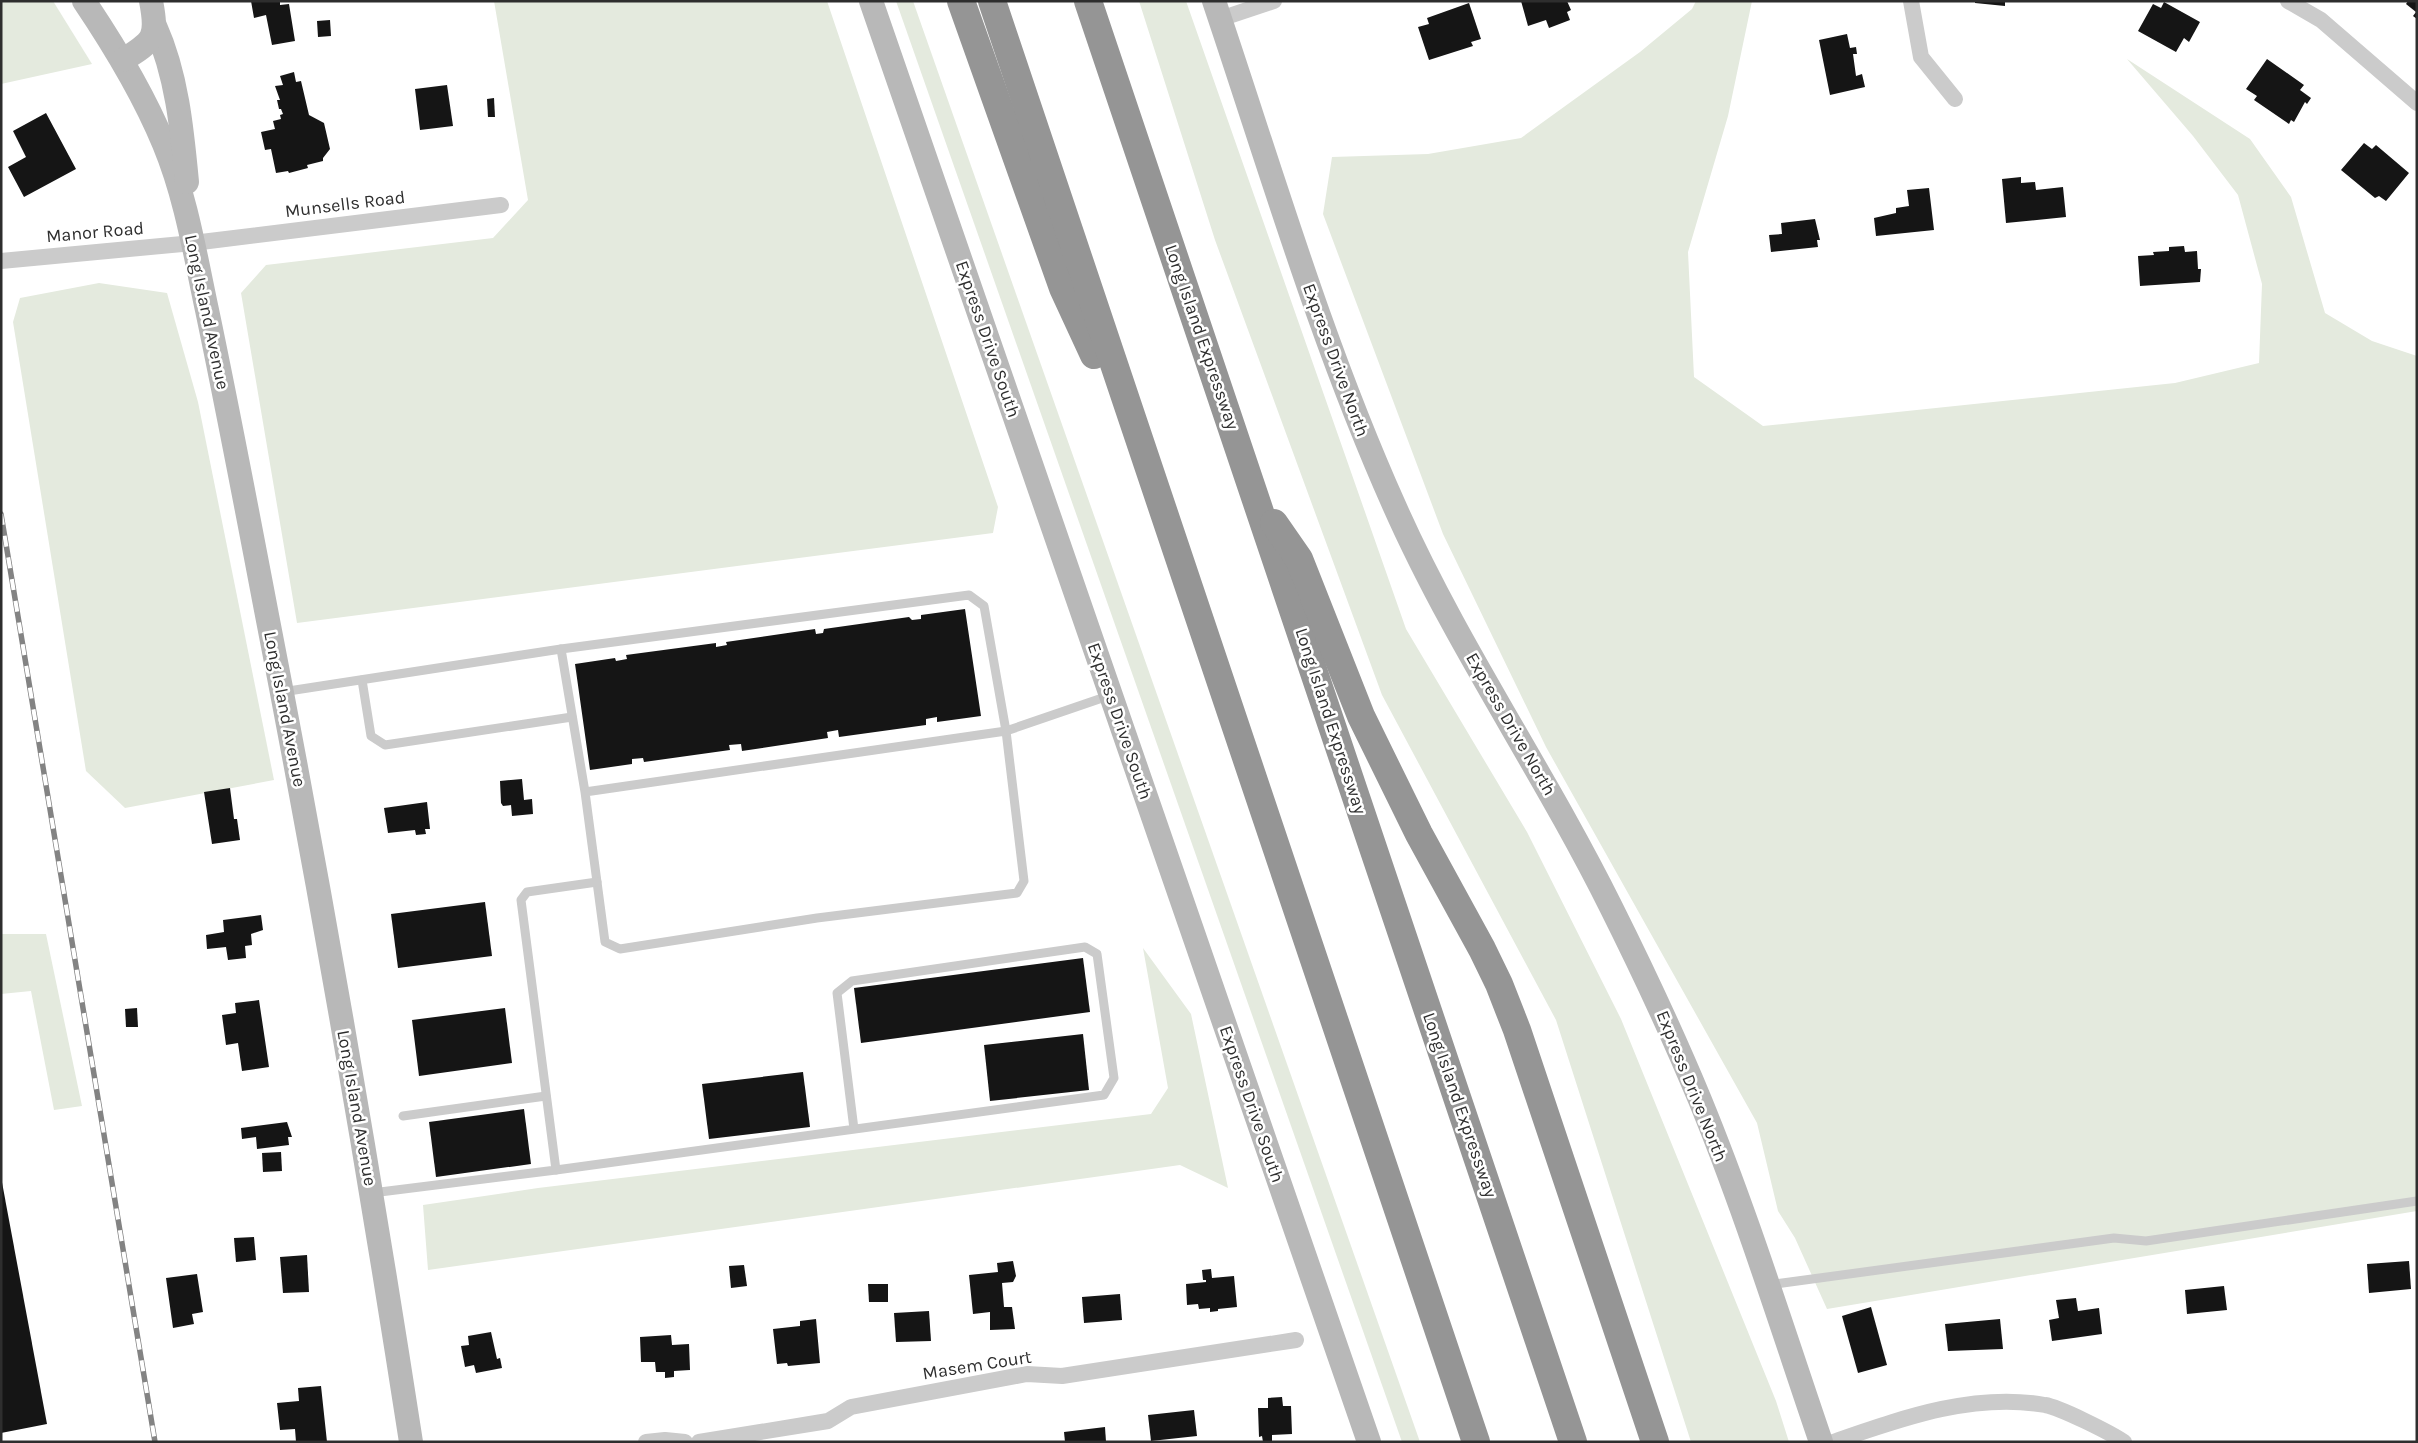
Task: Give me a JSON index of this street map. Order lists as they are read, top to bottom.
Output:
{
  "streets": {
    "highway": ["Long Island Expressway"],
    "main road": ["Long Island Avenue", "Express Drive South", "Express Drive North"],
    "street": ["Munsells Road", "Manor Road", "Masem Court"]
  },
  "crossings": [
    ["Munsells Road", "Manor Road"],
    ["Munsells Road", "Long Island Avenue"],
    ["Manor Road", "Long Island Avenue"]
  ]
}
